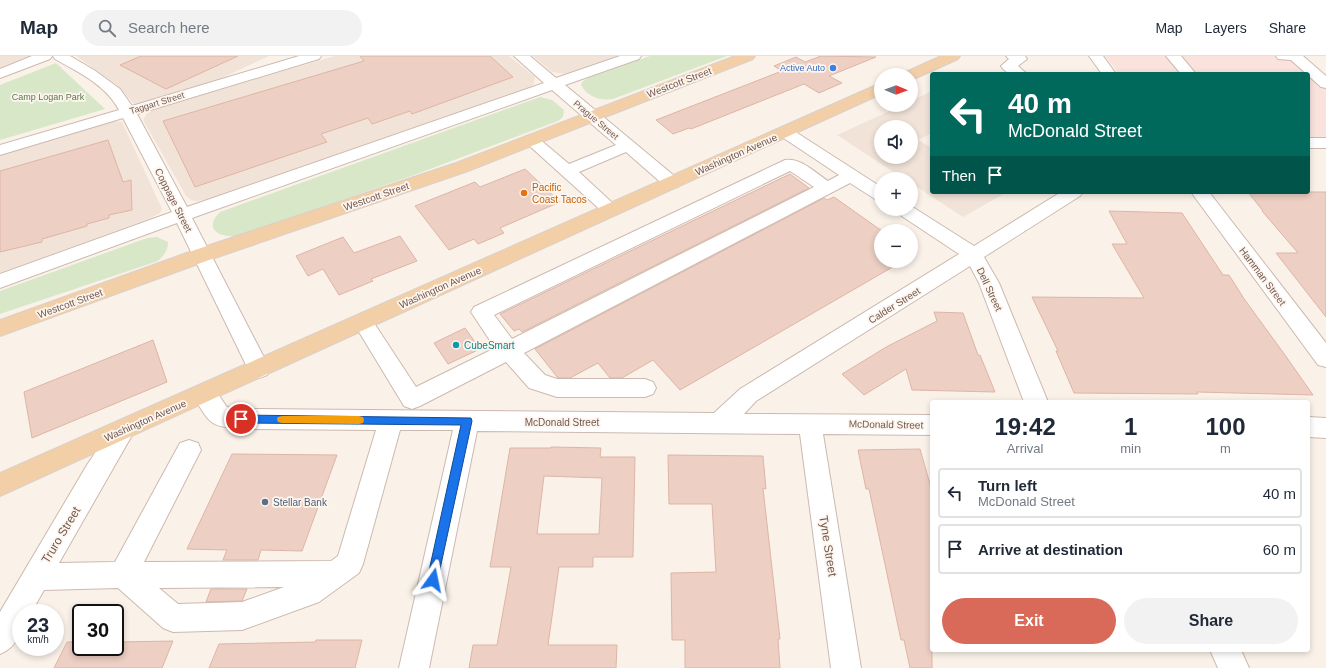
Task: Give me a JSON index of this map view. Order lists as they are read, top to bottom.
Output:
{
  "streets": {
    "main road": ["Westcott Street", "Washington Avenue"],
    "street": [
      "Taggart Street",
      "Prague Street",
      "Coppage Street",
      "Hamman Street",
      "Dell Street",
      "Calder Street",
      "McDonald Street",
      "Truro Street",
      "Tyne Street"
    ]
  },
  "crossings": [
    ["Westcott Street", "Prague Street"],
    ["Westcott Street", "Coppage Street"],
    ["Taggart Street", "Coppage Street"],
    ["Prague Street", "Washington Avenue"],
    ["Washington Avenue", "Coppage Street"],
    ["Washington Avenue", "McDonald Street"],
    ["Washington Avenue", "Truro Street"],
    ["Dell Street", "Calder Street"],
    ["Calder Street", "McDonald Street"],
    ["McDonald Street", "Tyne Street"]
  ],
  "parks": ["Camp Logan Park"],
  "places": [
    "Active Auto",
    "Pacific Coast Tacos",
    "CubeSmart",
    "Stellar Bank"
  ],
  "north": "right",
  "page": {
    "header": "Map",
    "search": "Search here",
    "nav": ["Map", "Layers", "Share"],
    "map_buttons": ["+", "−"],
    "turn": ["40 m", "McDonald Street"],
    "then": "Then",
    "eta": [
      "19:42",
      "Arrival",
      "1",
      "min",
      "100",
      "m"
    ],
    "list": [
      {
        "name": "Turn left",
        "note": "McDonald Street",
        "value": "40 m"
      },
      {
        "name": "Arrive at destination",
        "value": "60 m"
      }
    ],
    "buttons": ["Exit", "Share"],
    "speed": "23 km/h",
    "limit": "30"
  }
}
